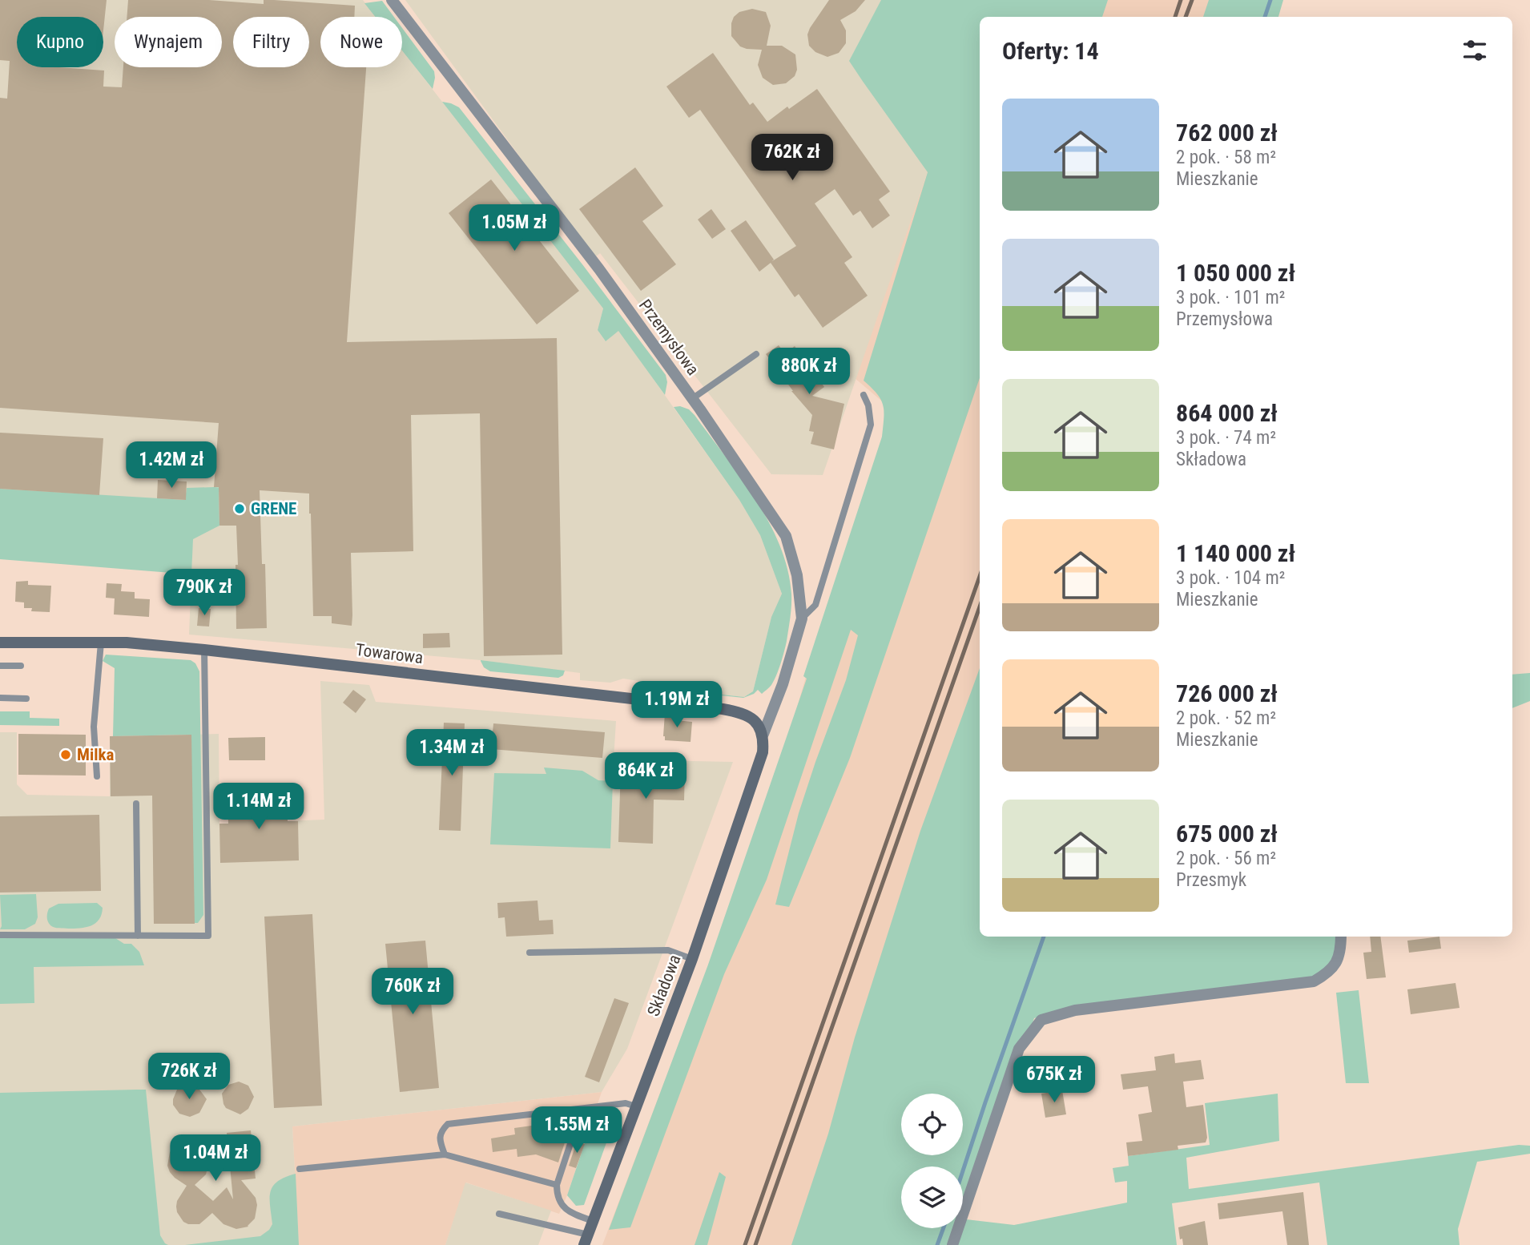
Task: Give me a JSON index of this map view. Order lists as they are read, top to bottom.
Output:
{
  "streets": {
    "street": ["Przemysłowa", "Towarowa", "Składowa"]
  },
  "crossings": [
    ["Przemysłowa", "Towarowa"],
    ["Przemysłowa", "Składowa"],
    ["Towarowa", "Składowa"]
  ],
  "places": ["GRENE", "Milka"],
  "page": {
    "chip": [
      "Kupno",
      "Wynajem",
      "Filtry",
      "Nowe"
    ],
    "heading": "Oferty: 14",
    "list": [
      {
        "name": "762 000 zł",
        "note": "2 pok. · 58 m² · Mieszkanie"
      },
      {
        "name": "1 050 000 zł",
        "note": "3 pok. · 101 m² · Przemysłowa"
      },
      {
        "name": "864 000 zł",
        "note": "3 pok. · 74 m² · Składowa"
      },
      {
        "name": "1 140 000 zł",
        "note": "3 pok. · 104 m² · Mieszkanie"
      },
      {
        "name": "726 000 zł",
        "note": "2 pok. · 52 m² · Mieszkanie"
      },
      {
        "name": "675 000 zł",
        "note": "2 pok. · 56 m² · Przesmyk"
      }
    ],
    "price": [
      "762K zł",
      "1.05M zł",
      "880K zł",
      "1.42M zł",
      "790K zł",
      "1.19M zł",
      "1.34M zł",
      "864K zł",
      "1.14M zł",
      "760K zł",
      "726K zł",
      "675K zł",
      "1.55M zł",
      "1.04M zł"
    ]
  }
}
